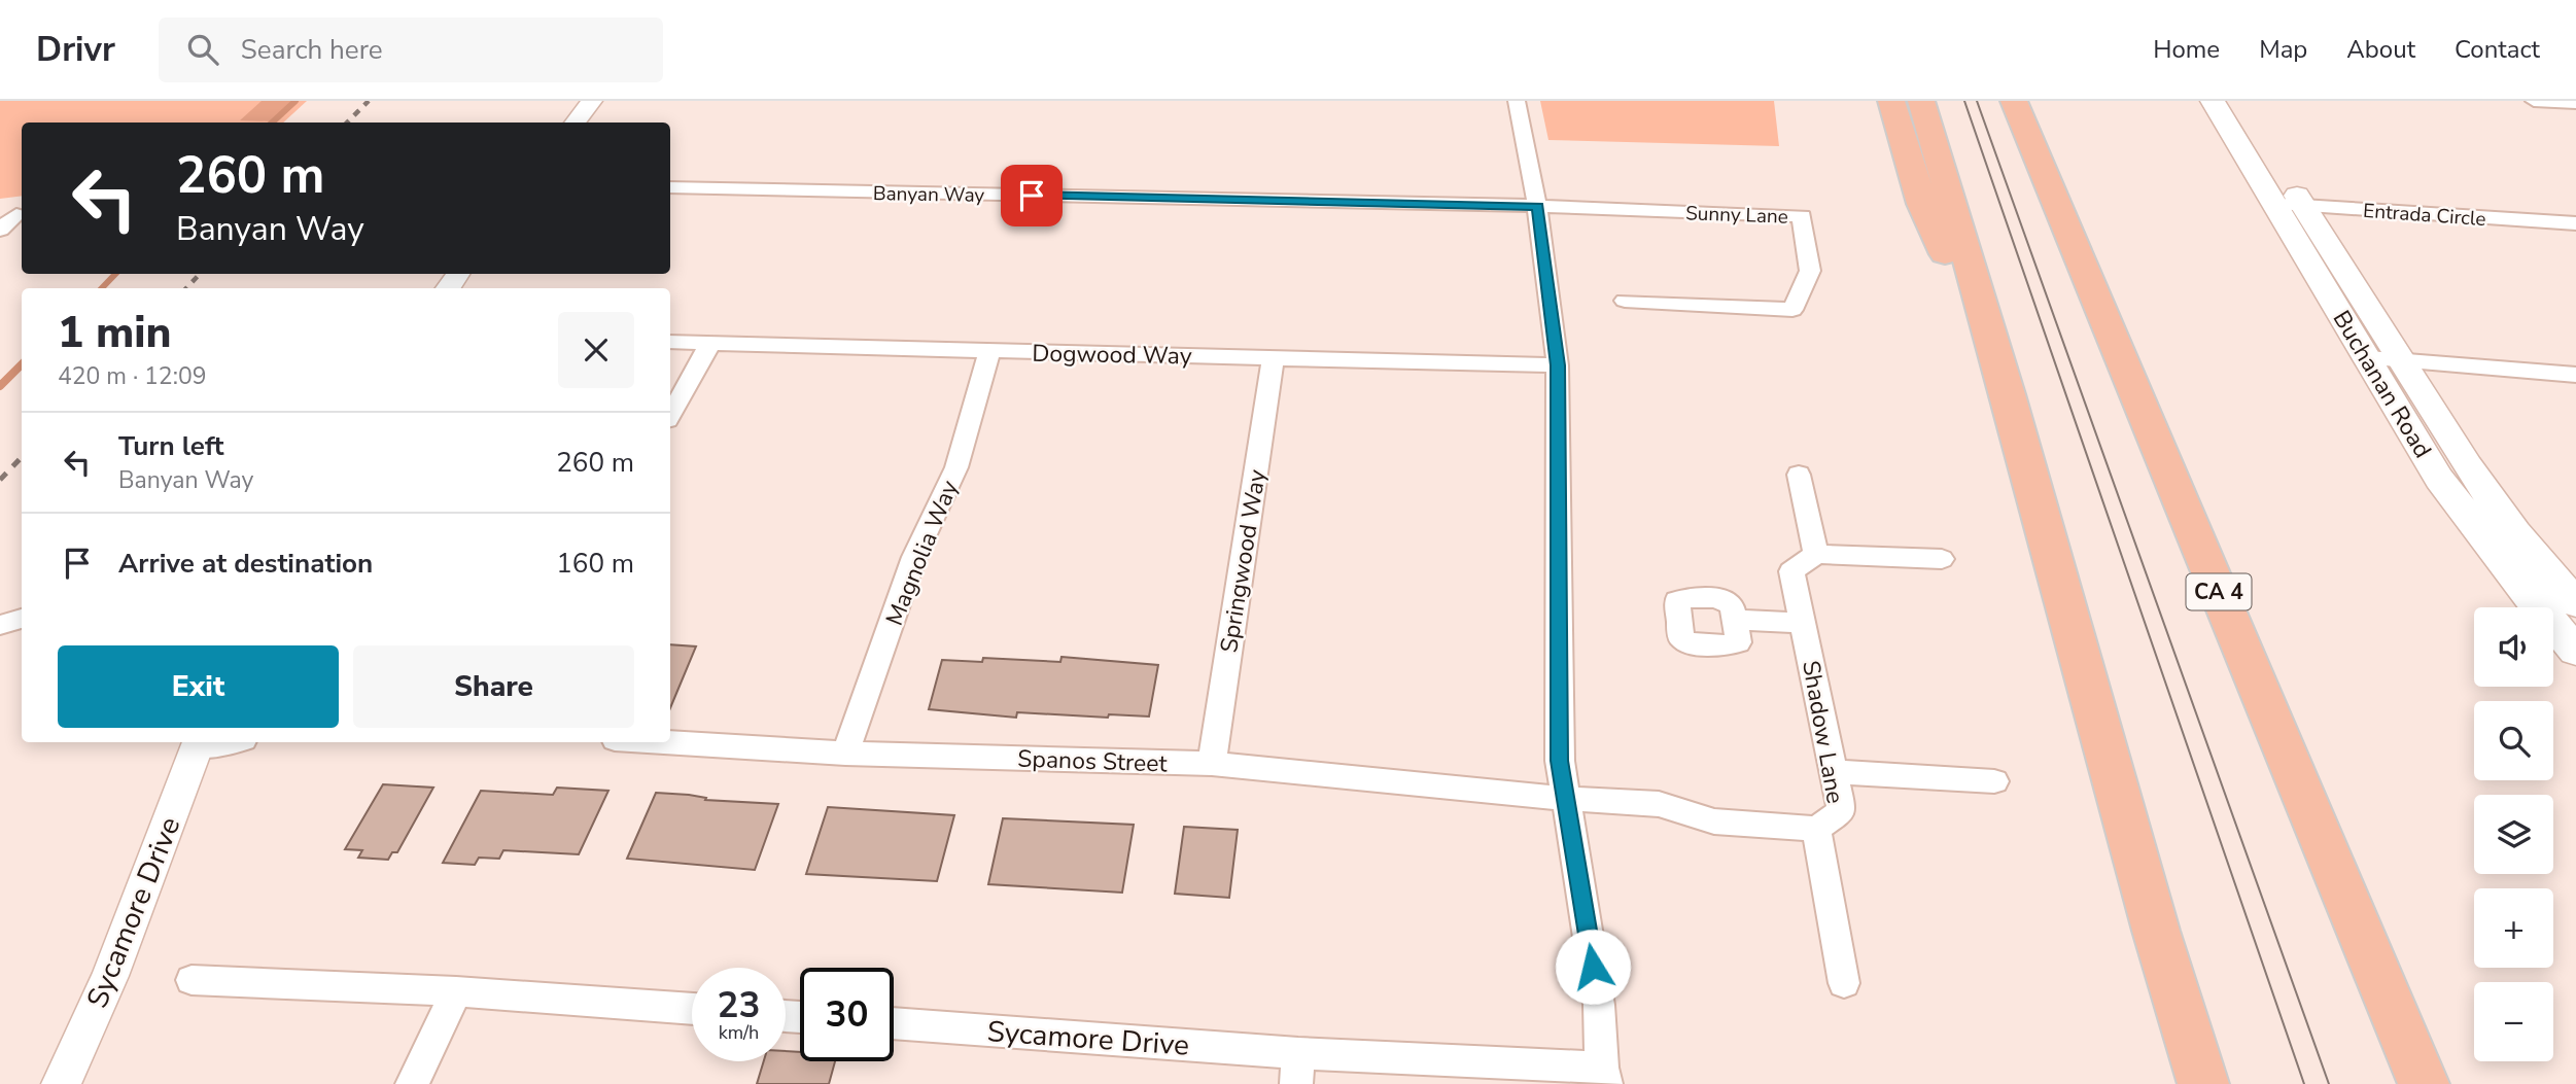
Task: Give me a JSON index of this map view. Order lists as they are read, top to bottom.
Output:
{
  "streets": {
    "highway": ["CA 4"],
    "main road": ["Buchanan Road"],
    "street": [
      "Banyan Way",
      "Sunny Lane",
      "Entrada Circle",
      "Dogwood Way",
      "Magnolia Way",
      "Springwood Way",
      "Shadow Lane",
      "Spanos Street",
      "Sycamore Drive"
    ]
  },
  "crossings": [
    ["Banyan Way", "Sunny Lane"],
    ["Entrada Circle", "Buchanan Road"],
    ["Dogwood Way", "Magnolia Way"],
    ["Dogwood Way", "Springwood Way"],
    ["Magnolia Way", "Spanos Street"],
    ["Springwood Way", "Spanos Street"],
    ["Shadow Lane", "Spanos Street"]
  ],
  "page": {
    "header": "Drivr",
    "search": "Search here",
    "nav": [
      "Home",
      "Map",
      "About",
      "Contact"
    ],
    "turn": ["260 m", "Banyan Way"],
    "heading": ["1 min", "420 m · 12:09"],
    "list": [
      {
        "name": "Turn left",
        "note": "Banyan Way",
        "value": "260 m"
      },
      {
        "name": "Arrive at destination",
        "value": "160 m"
      }
    ],
    "map_buttons": ["+", "−"],
    "buttons": ["Exit", "Share"],
    "speed": "23 km/h",
    "limit": "30"
  }
}
